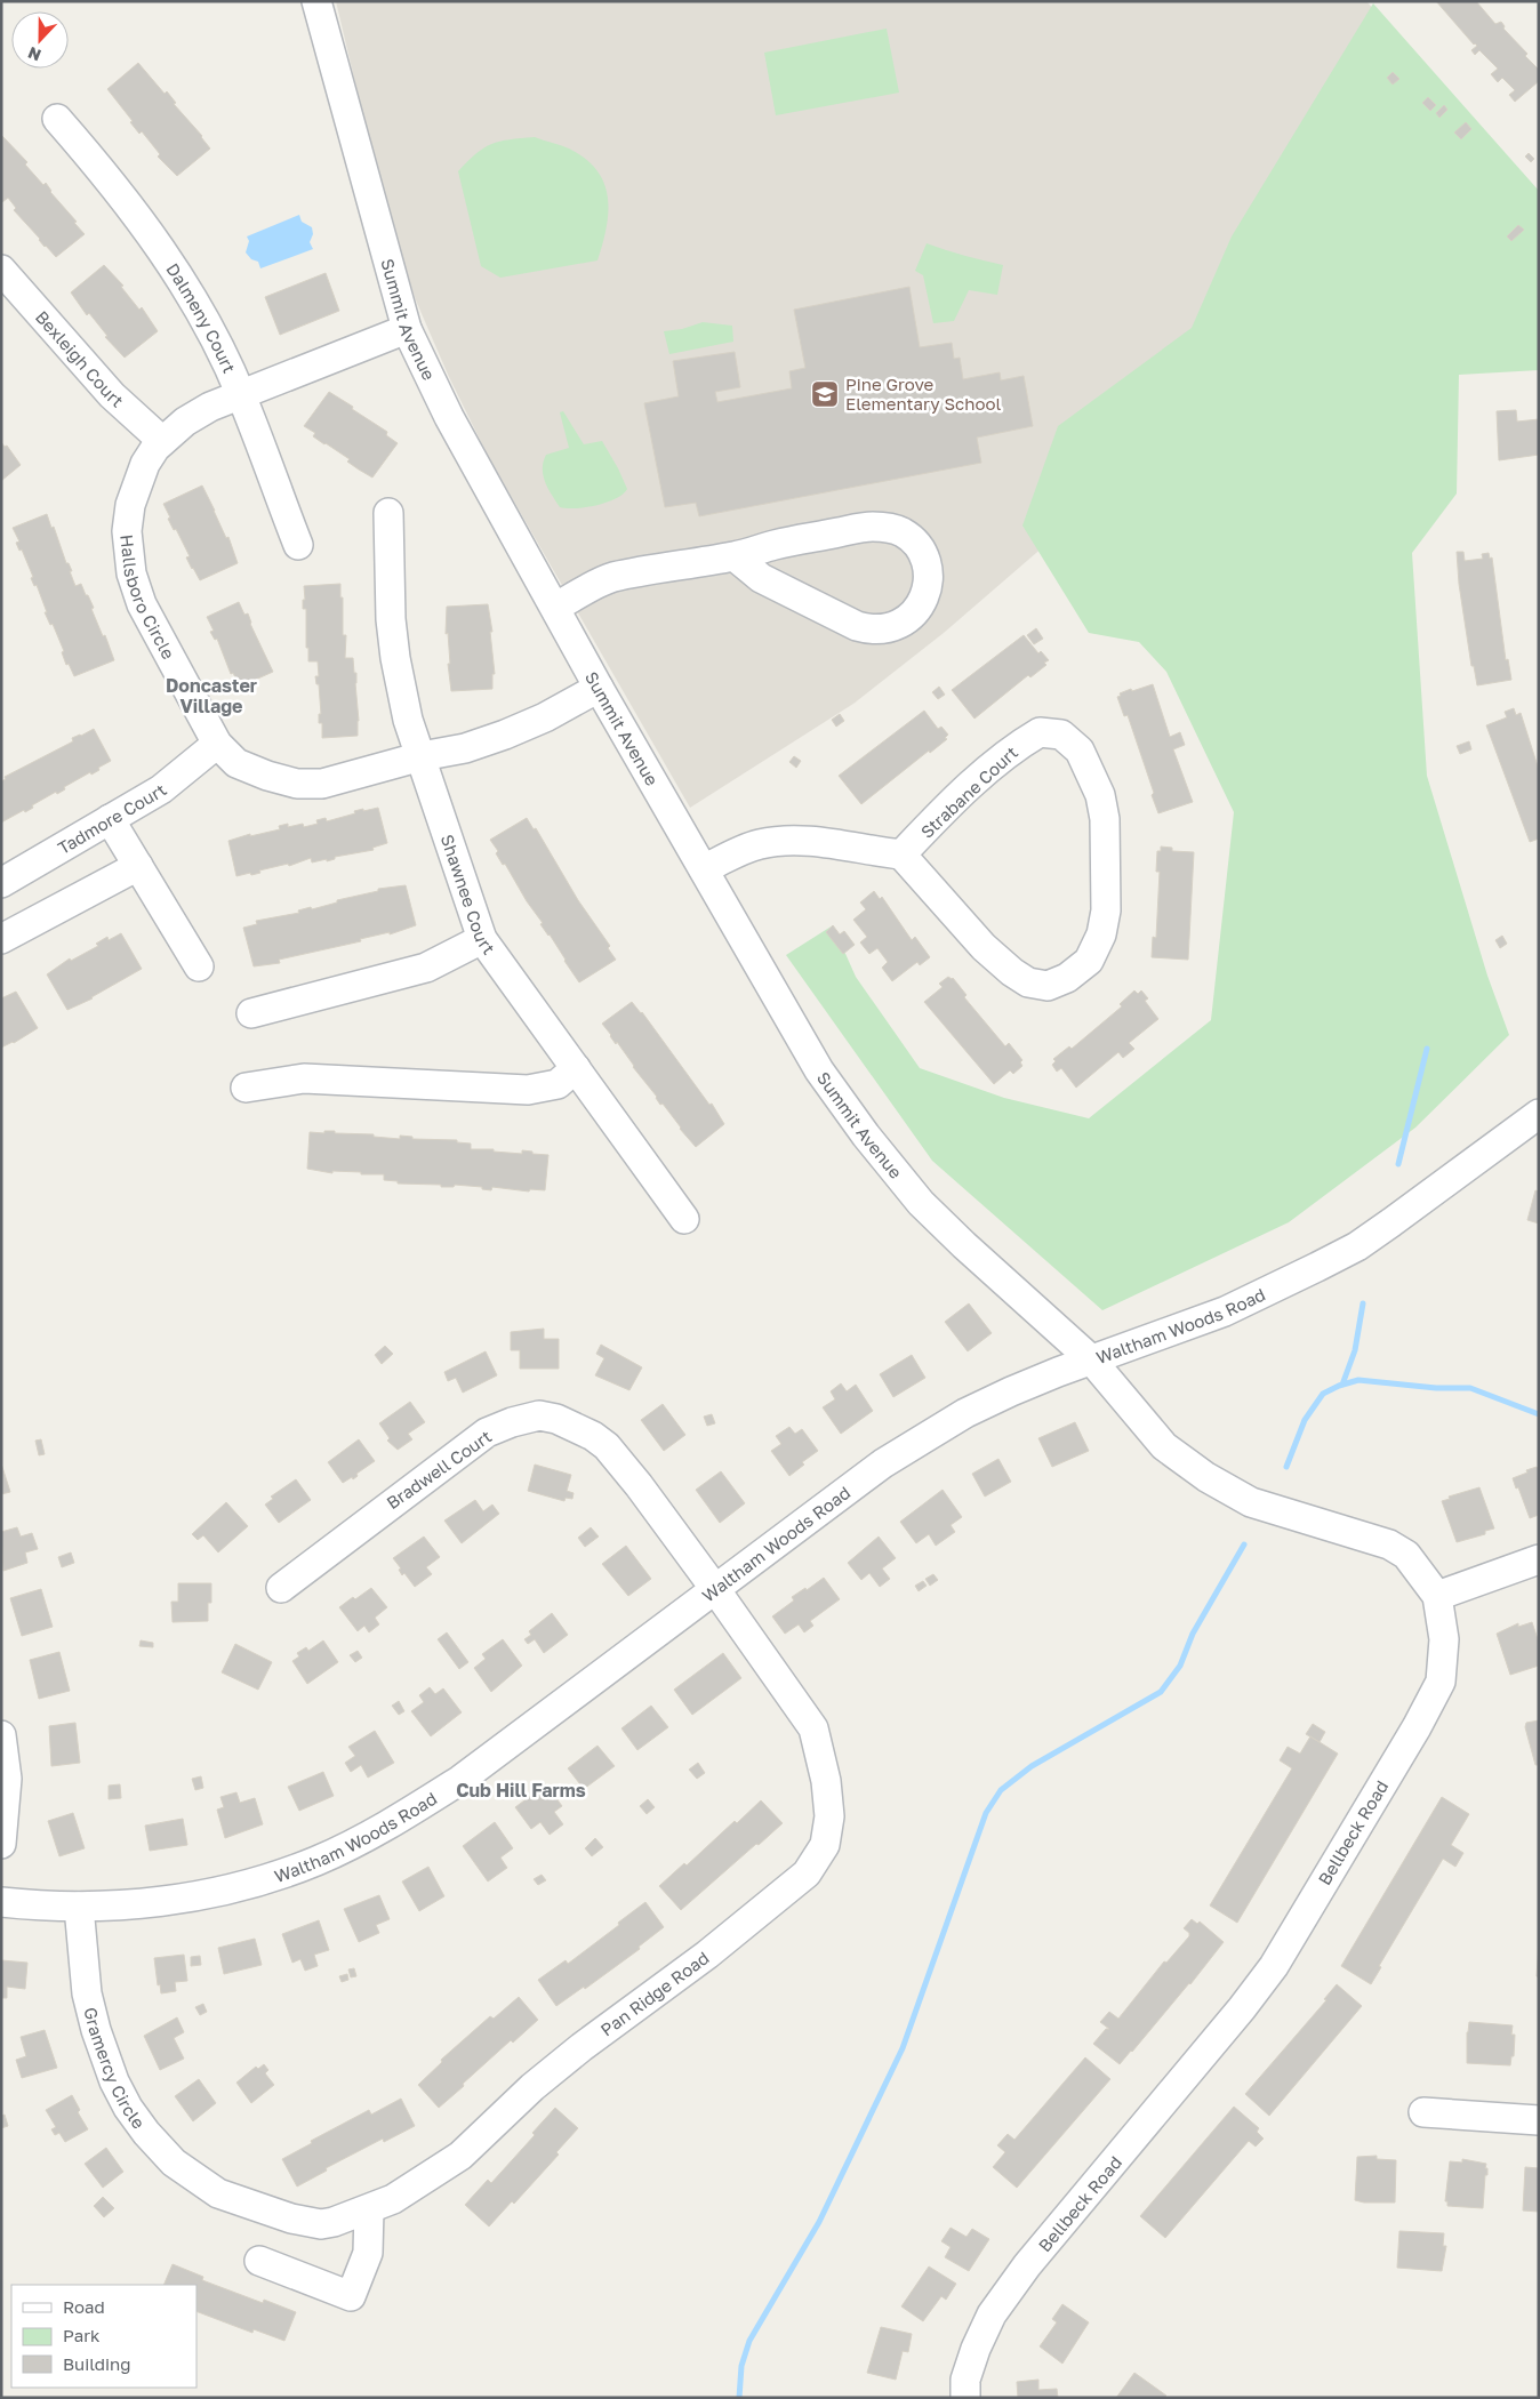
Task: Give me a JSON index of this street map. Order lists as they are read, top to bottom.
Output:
{
  "streets": {
    "street": [
      "Dalmeny Court",
      "Summit Avenue",
      "Bexleigh Court",
      "Hallsboro Circle",
      "Strabane Court",
      "Tadmore Court",
      "Shawnee Court",
      "Waltham Woods Road",
      "Bradwell Court",
      "Bellbeck Road",
      "Pan Ridge Road",
      "Gramercy Circle"
    ]
  },
  "crossings": [
    ["Dalmeny Court", "Hallsboro Circle"],
    ["Summit Avenue", "Hallsboro Circle"],
    ["Summit Avenue", "Waltham Woods Road"],
    ["Summit Avenue", "Bellbeck Road"],
    ["Bexleigh Court", "Hallsboro Circle"],
    ["Hallsboro Circle", "Tadmore Court"],
    ["Hallsboro Circle", "Shawnee Court"],
    ["Waltham Woods Road", "Bradwell Court"],
    ["Waltham Woods Road", "Bellbeck Road"],
    ["Waltham Woods Road", "Pan Ridge Road"],
    ["Waltham Woods Road", "Gramercy Circle"],
    ["Bradwell Court", "Pan Ridge Road"],
    ["Pan Ridge Road", "Gramercy Circle"]
  ],
  "districts": ["Doncaster Village", "Cub Hill Farms"],
  "places": {
    "school or university": ["Pine Grove Elementary School"]
  },
  "legend": ["Road", "Park", "Building"],
  "north": "bottom"
}
